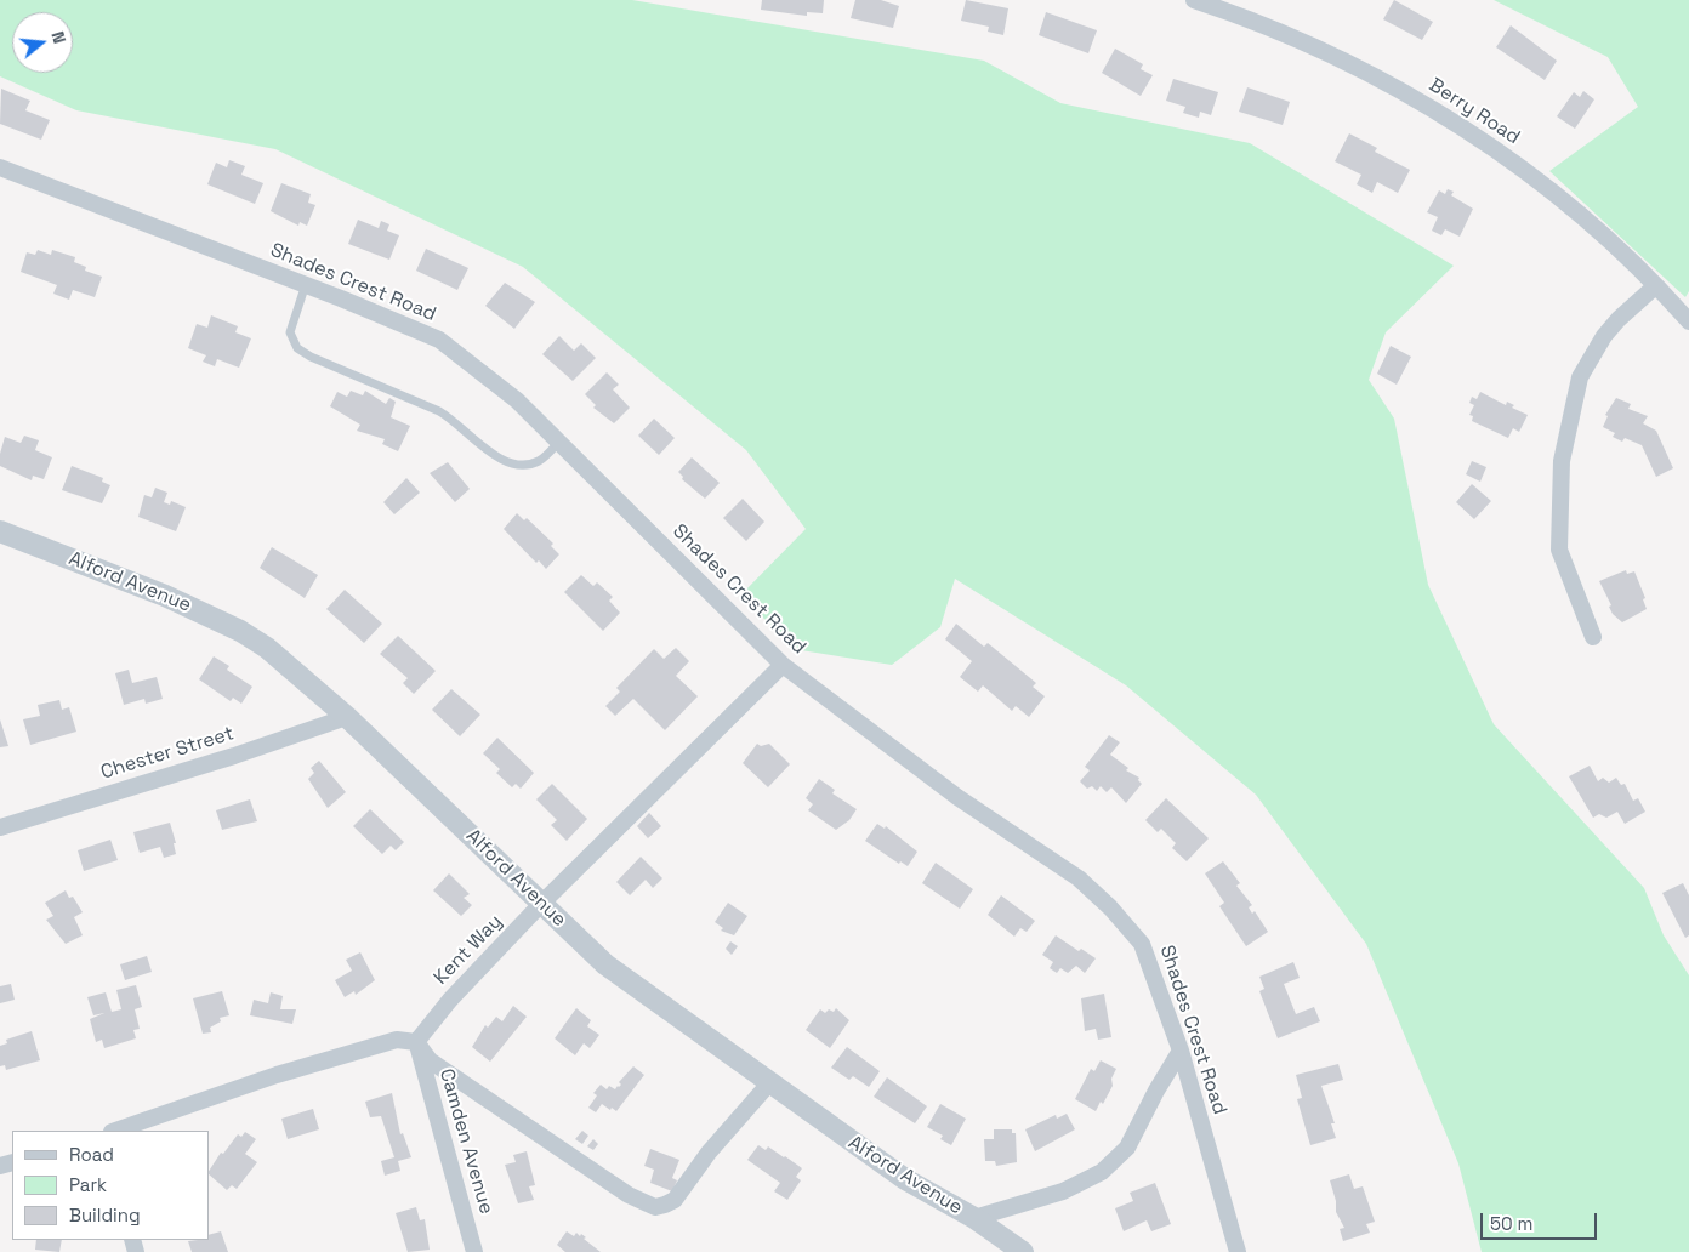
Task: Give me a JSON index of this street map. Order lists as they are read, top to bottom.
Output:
{
  "streets": {
    "street": [
      "Berry Road",
      "Shades Crest Road",
      "Alford Avenue",
      "Chester Street",
      "Kent Way",
      "Camden Avenue"
    ]
  },
  "crossings": [
    ["Shades Crest Road", "Kent Way"],
    ["Alford Avenue", "Chester Street"],
    ["Alford Avenue", "Kent Way"],
    ["Kent Way", "Camden Avenue"]
  ],
  "legend": ["Road", "Park", "Building"],
  "scale_bar": "50 m",
  "north": "right"
}
